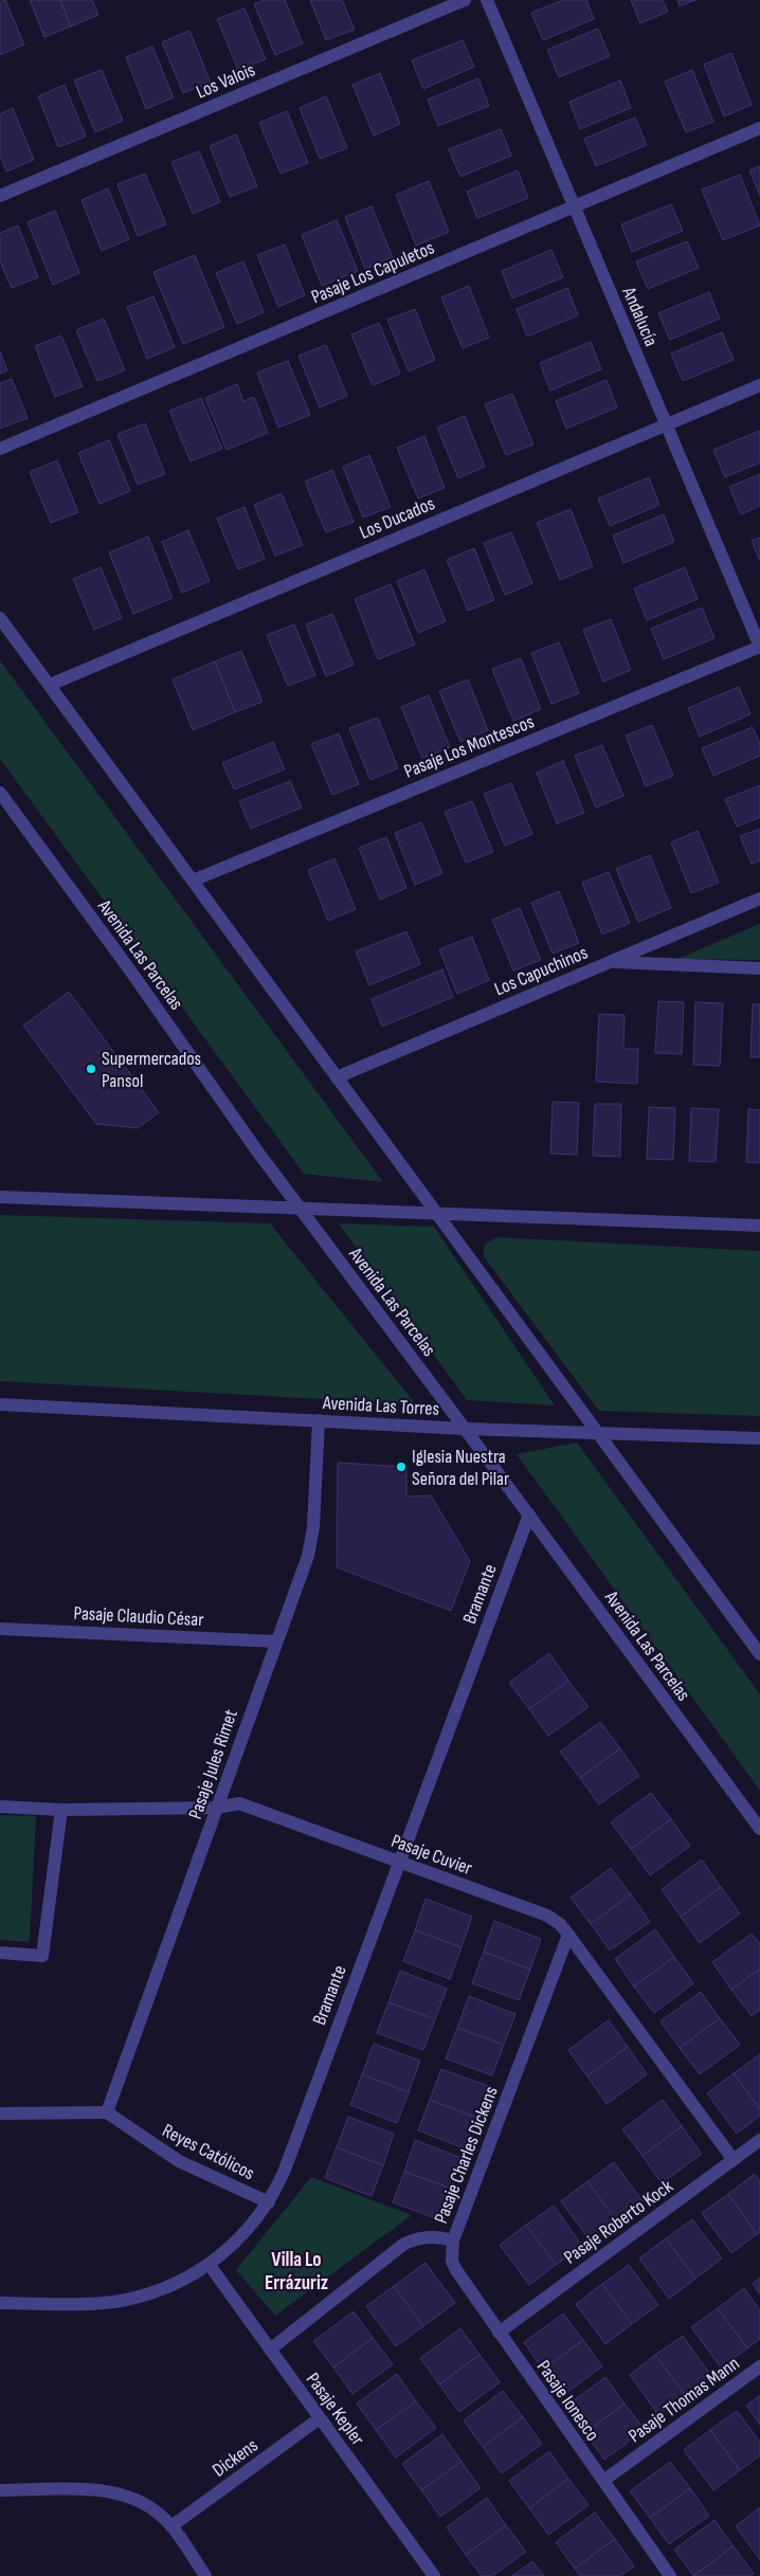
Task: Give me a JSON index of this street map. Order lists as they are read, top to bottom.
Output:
{
  "streets": {
    "street": [
      "Los Valois",
      "Pasaje Los Capuletos",
      "Andalucía",
      "Los Ducados",
      "Pasaje Los Montescos",
      "Avenida Las Parcelas",
      "Los Capuchinos",
      "Avenida Las Torres",
      "Bramante",
      "Pasaje Claudio César",
      "Pasaje Jules Rimet",
      "Pasaje Cuvier",
      "Reyes Católicos",
      "Pasaje Charles Dickens",
      "Pasaje Roberto Kock",
      "Pasaje Thomas Mann",
      "Pasaje Ionesco",
      "Pasaje Kepler",
      "Dickens"
    ]
  },
  "crossings": [
    ["Pasaje Los Capuletos", "Andalucía"],
    ["Andalucía", "Los Ducados"],
    ["Andalucía", "Pasaje Los Montescos"],
    ["Avenida Las Parcelas", "Avenida Las Torres"],
    ["Avenida Las Parcelas", "Bramante"],
    ["Avenida Las Torres", "Pasaje Jules Rimet"],
    ["Bramante", "Pasaje Cuvier"],
    ["Bramante", "Reyes Católicos"],
    ["Bramante", "Pasaje Kepler"],
    ["Pasaje Claudio César", "Pasaje Jules Rimet"],
    ["Pasaje Jules Rimet", "Pasaje Cuvier"],
    ["Pasaje Jules Rimet", "Reyes Católicos"],
    ["Pasaje Cuvier", "Pasaje Charles Dickens"],
    ["Pasaje Cuvier", "Pasaje Roberto Kock"],
    ["Pasaje Charles Dickens", "Pasaje Ionesco"],
    ["Pasaje Charles Dickens", "Pasaje Kepler"],
    ["Pasaje Roberto Kock", "Pasaje Ionesco"],
    ["Pasaje Thomas Mann", "Pasaje Ionesco"],
    ["Pasaje Kepler", "Dickens"]
  ],
  "districts": ["Villa Lo Errázuriz"],
  "places": ["Supermercados Pansol", "Iglesia Nuestra Señora del Pilar"]
}
